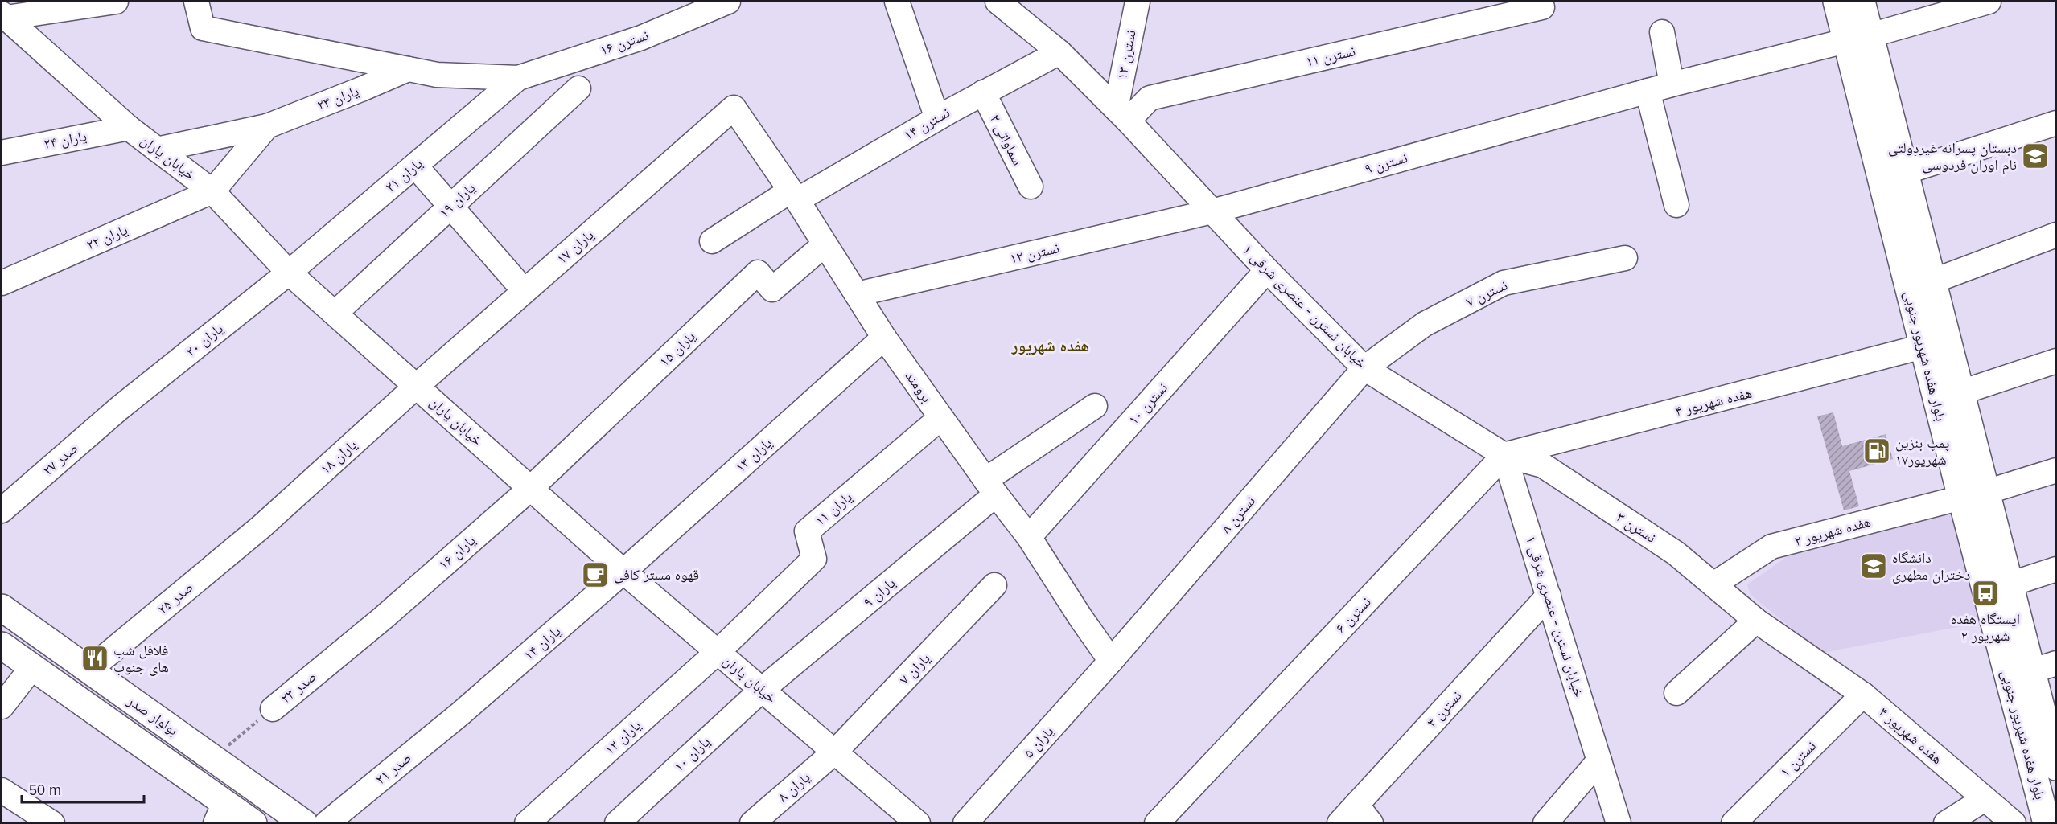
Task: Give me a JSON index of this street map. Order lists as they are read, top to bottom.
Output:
{
  "streets": {
    "main road": ["بلوار هفده شهریور جنوبی", "بولوار صدر"],
    "street": [
      "نسترن ۱۶",
      "نسترن ۱۳",
      "نسترن ۱۱",
      "یاران ۲۳",
      "نسترن ۱۴",
      "یاران ۲۴",
      "سماواتی ۲",
      "خیابان یاران",
      "نسترن ۹",
      "یاران ۲۱",
      "یاران ۱۹",
      "یاران ۲۲",
      "یاران ۱۷",
      "نسترن ۱۲",
      "نسترن ۷",
      "خیابان نسترن - عنصری شرقی ۱",
      "یاران ۲۰",
      "یاران ۱۵",
      "برومند",
      "هفده شهریور ۴",
      "نسترن ۱۰",
      "یاران ۱۳",
      "یاران ۱۸",
      "صدر ۲۷",
      "یاران ۱۱",
      "نسترن ۸",
      "نسترن ۳",
      "هفده شهریور ۲",
      "یاران ۱۶",
      "یاران ۹",
      "صدر ۲۵",
      "نسترن ۶",
      "یاران ۱۴",
      "یاران ۷",
      "صدر ۲۳",
      "نسترن ۴",
      "یاران ۱۲",
      "یاران ۵",
      "یاران ۱۰",
      "نسترن ۱",
      "صدر ۲۱",
      "یاران ۸"
    ]
  },
  "crossings": [
    ["نسترن ۱۶", "یاران ۲۱"],
    ["نسترن ۱۳", "نسترن ۱۱"],
    ["نسترن ۱۳", "خیابان نسترن - عنصری شرقی ۱"],
    ["نسترن ۱۱", "خیابان نسترن - عنصری شرقی ۱"],
    ["یاران ۲۳", "خیابان یاران"],
    ["یاران ۲۳", "یاران ۲۲"],
    ["نسترن ۱۴", "سماواتی ۲"],
    ["نسترن ۱۴", "خیابان نسترن - عنصری شرقی ۱"],
    ["نسترن ۱۴", "برومند"],
    ["یاران ۲۴", "خیابان یاران"],
    ["خیابان یاران", "یاران ۲۱"],
    ["خیابان یاران", "یاران ۱۹"],
    ["خیابان یاران", "یاران ۲۲"],
    ["خیابان یاران", "یاران ۱۷"],
    ["خیابان یاران", "یاران ۲۰"],
    ["خیابان یاران", "یاران ۱۵"],
    ["خیابان یاران", "یاران ۱۳"],
    ["خیابان یاران", "یاران ۱۸"],
    ["خیابان یاران", "یاران ۱۱"],
    ["خیابان یاران", "یاران ۱۶"],
    ["خیابان یاران", "یاران ۹"],
    ["خیابان یاران", "یاران ۱۴"],
    ["خیابان یاران", "یاران ۷"],
    ["خیابان یاران", "یاران ۱۲"],
    ["خیابان یاران", "یاران ۱۰"],
    ["خیابان یاران", "یاران ۸"],
    ["نسترن ۹", "نسترن ۱۲"],
    ["نسترن ۹", "خیابان نسترن - عنصری شرقی ۱"],
    ["نسترن ۹", "بلوار هفده شهریور جنوبی"],
    ["یاران ۲۱", "یاران ۲۰"],
    ["یاران ۱۷", "برومند"],
    ["یاران ۱۷", "یاران ۱۸"],
    ["نسترن ۱۲", "خیابان نسترن - عنصری شرقی ۱"],
    ["نسترن ۱۲", "برومند"],
    ["نسترن ۷", "خیابان نسترن - عنصری شرقی ۱"],
    ["نسترن ۷", "نسترن ۸"],
    ["خیابان نسترن - عنصری شرقی ۱", "نسترن ۱۰"],
    ["خیابان نسترن - عنصری شرقی ۱", "نسترن ۸"],
    ["خیابان نسترن - عنصری شرقی ۱", "نسترن ۳"],
    ["خیابان نسترن - عنصری شرقی ۱", "نسترن ۶"],
    ["خیابان نسترن - عنصری شرقی ۱", "نسترن ۴"],
    ["یاران ۲۰", "صدر ۲۷"],
    ["یاران ۱۵", "برومند"],
    ["یاران ۱۵", "یاران ۱۶"],
    ["بلوار هفده شهریور جنوبی", "هفده شهریور ۴"],
    ["بلوار هفده شهریور جنوبی", "هفده شهریور ۲"],
    ["برومند", "نسترن ۱۰"],
    ["برومند", "یاران ۱۳"],
    ["برومند", "یاران ۱۱"],
    ["برومند", "نسترن ۸"],
    ["برومند", "یاران ۹"],
    ["برومند", "یاران ۵"],
    ["هفده شهریور ۴", "نسترن ۳"],
    ["هفده شهریور ۴", "نسترن ۱"],
    ["یاران ۱۳", "یاران ۱۴"],
    ["یاران ۱۸", "صدر ۲۵"],
    ["یاران ۱۱", "یاران ۱۲"],
    ["نسترن ۸", "یاران ۵"],
    ["نسترن ۳", "هفده شهریور ۲"],
    ["نسترن ۳", "نسترن ۶"],
    ["یاران ۱۶", "صدر ۲۳"],
    ["یاران ۹", "یاران ۱۰"],
    ["صدر ۲۵", "بولوار صدر"],
    ["یاران ۱۴", "صدر ۲۱"],
    ["یاران ۷", "یاران ۸"],
    ["صدر ۲۳", "بولوار صدر"]
  ],
  "districts": ["هفده شهریور"],
  "places": {
    "school or university": ["دبستان پسرانه غیردولتی نام آوران فردوسی", "دانشگاه دختران مطهری"],
    "fuel station": ["پمپ بنزین ۱۷شهریور"],
    "cafe": ["قهوه مستر کافی"],
    "bus stop": ["ایستگاه هفده شهریور ۲"],
    "restaurant": ["فلافل شب های جنوب"]
  },
  "scale_bar": "50 m"
}
